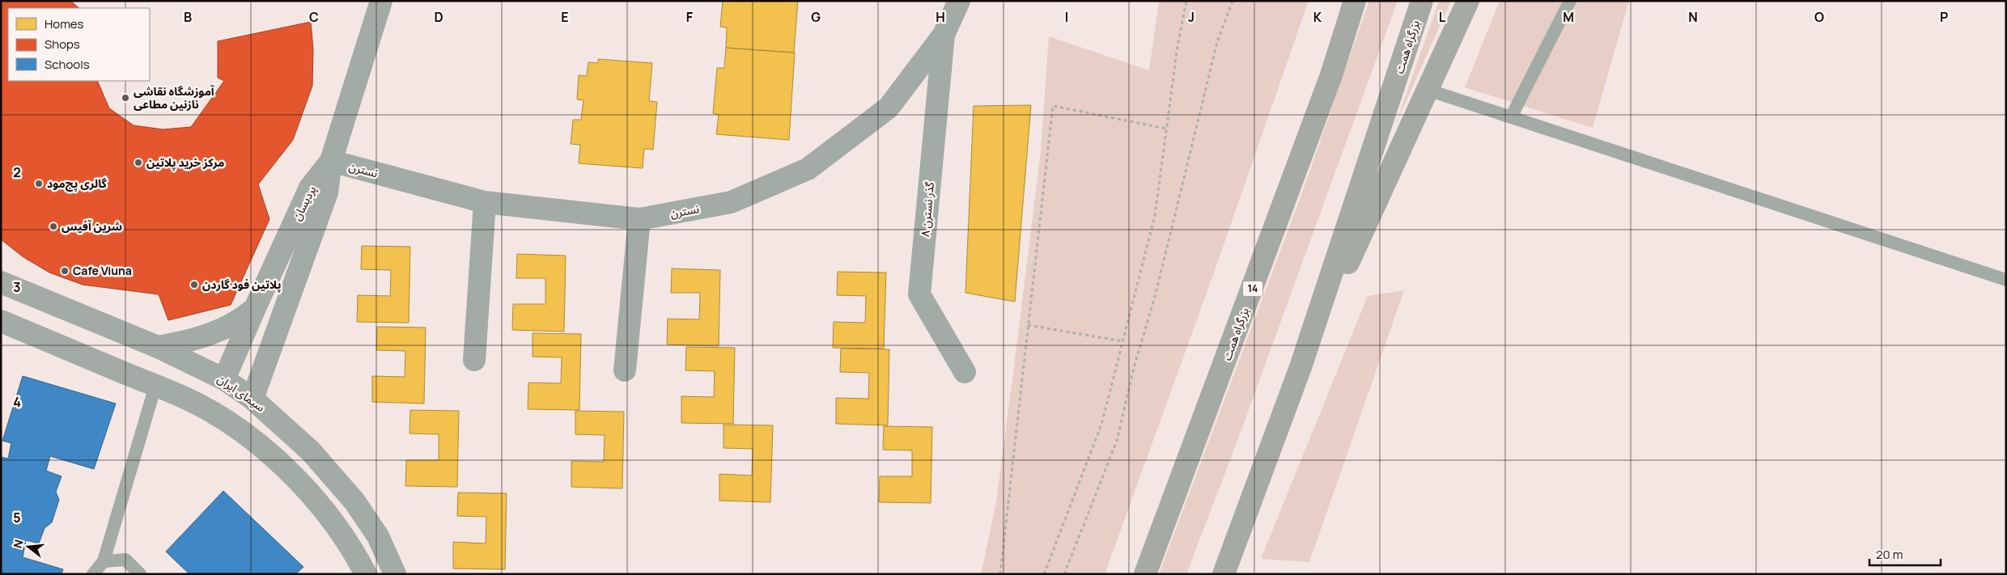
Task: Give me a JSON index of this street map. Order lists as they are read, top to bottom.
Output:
{
  "streets": {
    "highway": ["بزرگراه همت", "14"],
    "street": [
      "نسترن",
      "پردیسان",
      "گذر نسترن ۸",
      "سیمای ایران"
    ]
  },
  "crossings": [
    ["نسترن", "پردیسان"],
    ["نسترن", "گذر نسترن ۸"],
    ["پردیسان", "سیمای ایران"]
  ],
  "places": [
    "آموزشگاه نقاشی نازنین مطاعی",
    "مرکز خرید پلاتین",
    "گالری پچ‌مود",
    "شرین آفیس",
    "Cafe Viuna",
    "پلاتین فود گاردن"
  ],
  "legend": ["Homes", "Shops", "Schools"],
  "scale_bar": "20 m",
  "north": "left",
  "grid": {
    "columns": [
      "B",
      "C",
      "D",
      "E",
      "F",
      "G",
      "H",
      "I",
      "J",
      "K",
      "L",
      "M",
      "N",
      "O",
      "P"
    ],
    "rows": [
      "2",
      "3",
      "4",
      "5"
    ]
  }
}
